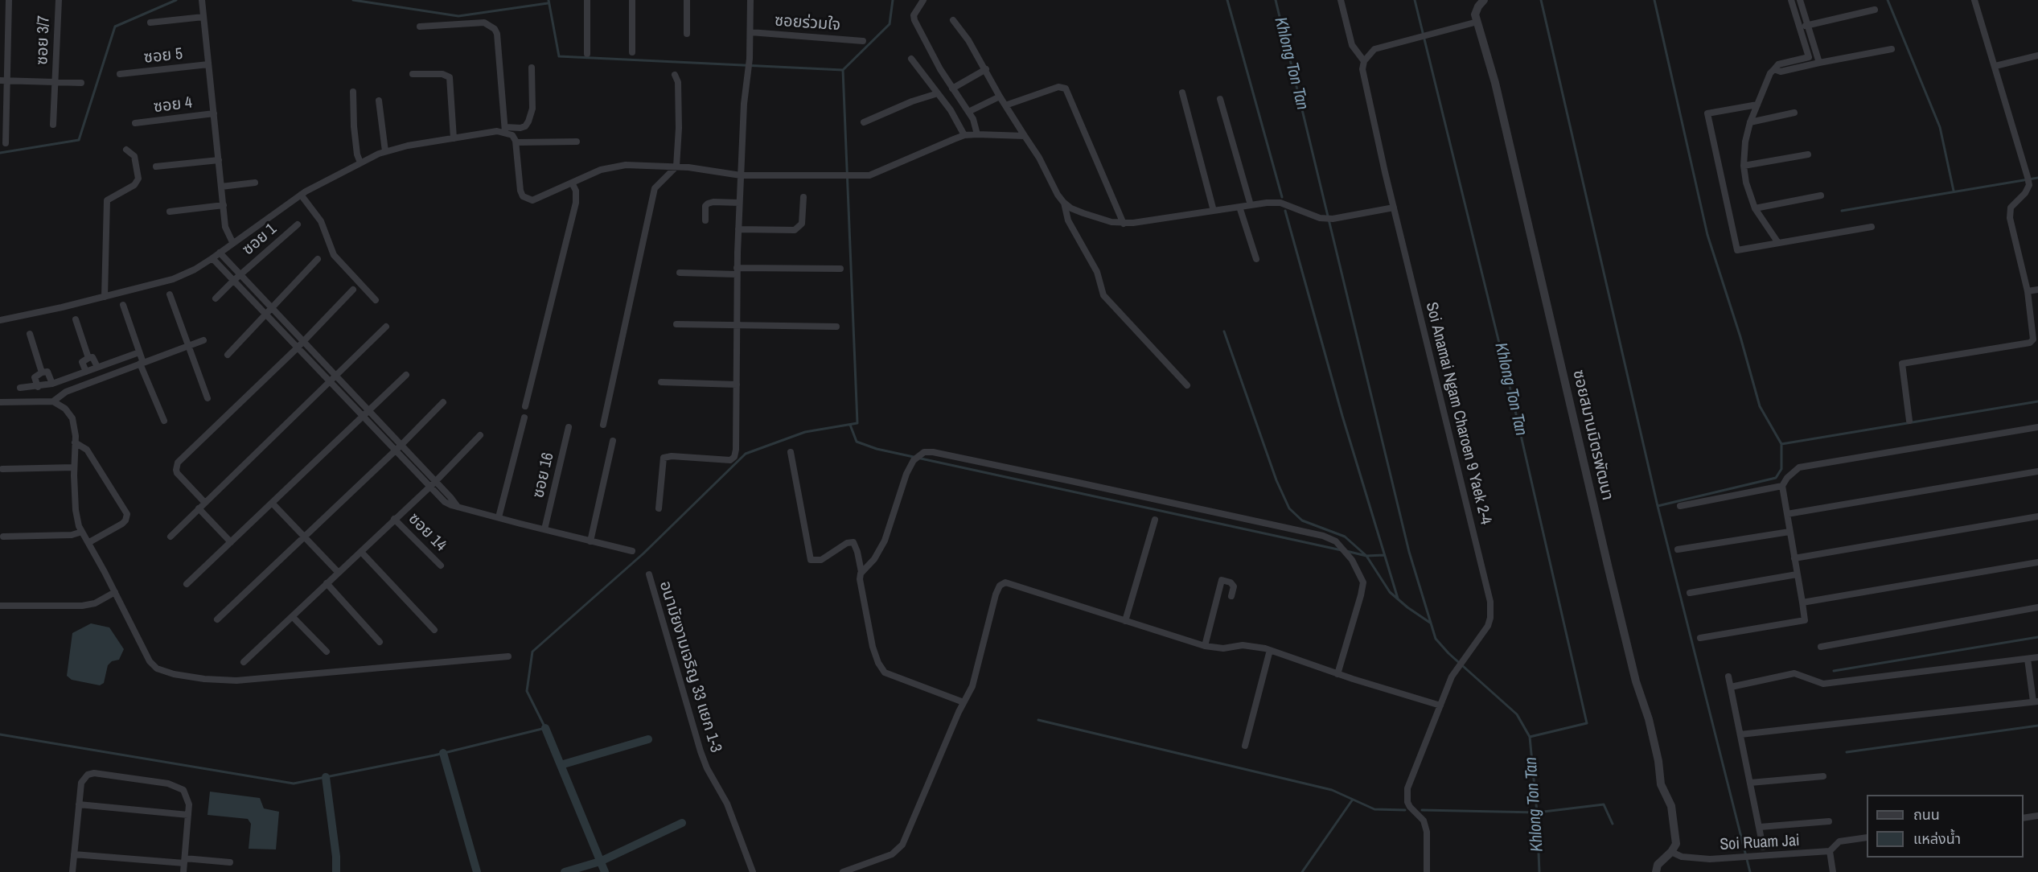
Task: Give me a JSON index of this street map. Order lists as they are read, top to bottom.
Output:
{
  "streets": {
    "street": [
      "ซอยร่วมใจ",
      "ซอย 3/7",
      "ซอย 5",
      "ซอย 4",
      "ซอย 1",
      "Soi Anamai Ngam Charoen 9 Yaek 2-4",
      "ซอยสมานมิตรพัฒนา",
      "ซอย 16",
      "ซอย 14",
      "อนามัยงามเจริญ 33 แยก 1-3",
      "Soi Ruam Jai"
    ]
  },
  "crossings": [
    ["ซอยสมานมิตรพัฒนา", "Soi Ruam Jai"]
  ],
  "water": ["Khlong Ton Tan"],
  "legend": ["ถนน", "แหล่งน้ำ"]
}
